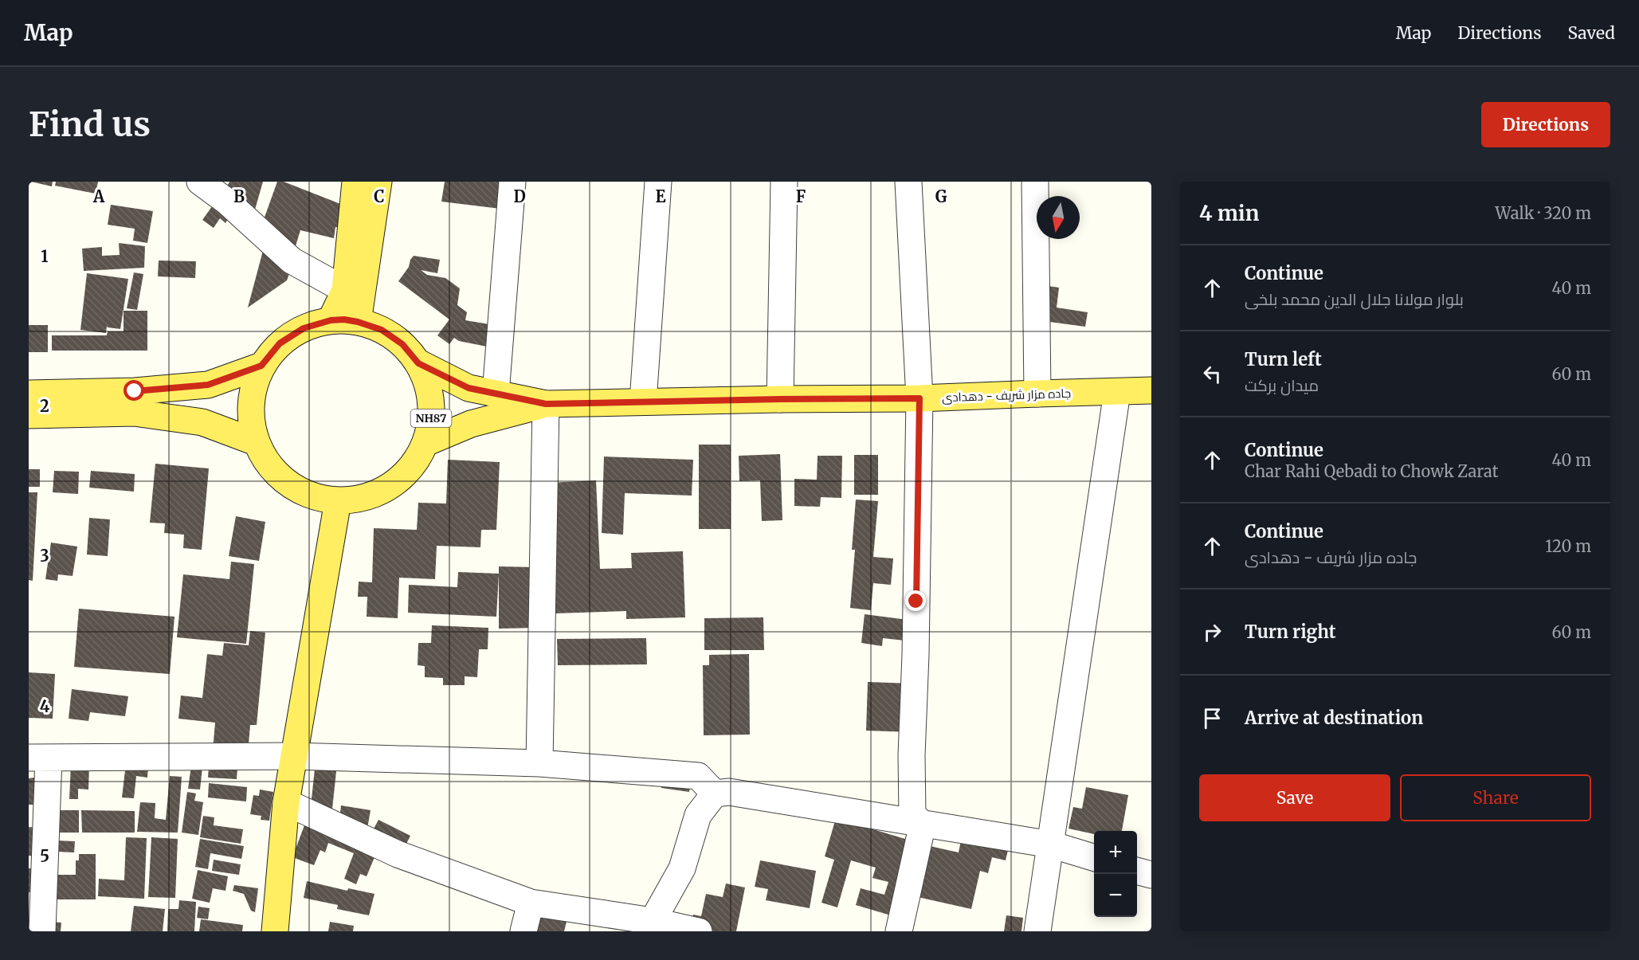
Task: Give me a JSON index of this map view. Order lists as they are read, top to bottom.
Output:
{
  "streets": {
    "main road": ["جاده مزار شریف - دهدادی", "NH87"]
  },
  "crossings": [
    ["جاده مزار شریف - دهدادی", "NH87"]
  ],
  "north": "bottom",
  "page": {
    "header": "Map",
    "nav": ["Map", "Directions", "Saved"],
    "buttons": [
      "Directions",
      ["Save", "Share"]
    ],
    "title": "Find us",
    "heading": ["4 min", "Walk · 320 m"],
    "list": [
      ["Continue", "بلوار مولانا جلال الدین محمد بلخی", "40 m"],
      ["Turn left", "میدان برکت", "60 m"],
      ["Continue", "Char Rahi Qebadi to Chowk Zarat", "40 m"],
      ["Continue", "جاده مزار شریف - دهدادی", "120 m"],
      ["Turn right", "60 m"],
      "Arrive at destination"
    ],
    "map_buttons": ["+", "−"]
  },
  "grid": {
    "columns": [
      "A",
      "B",
      "C",
      "D",
      "E",
      "F",
      "G"
    ],
    "rows": [
      "1",
      "2",
      "3",
      "4",
      "5"
    ]
  }
}
